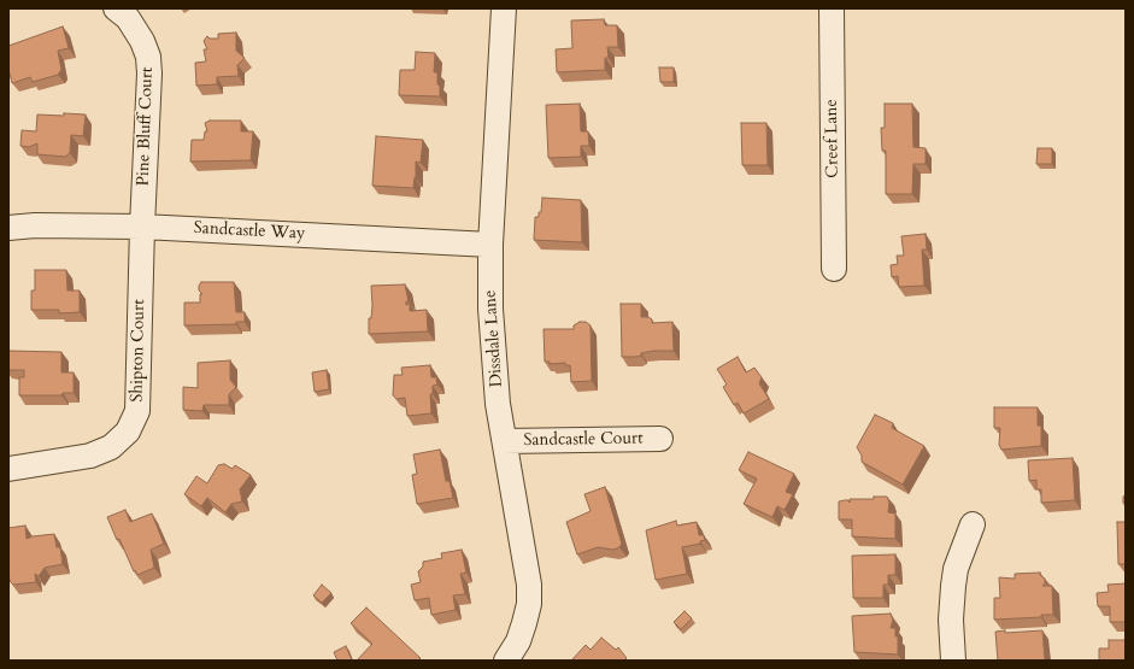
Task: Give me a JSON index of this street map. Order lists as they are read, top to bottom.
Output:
{
  "streets": {
    "street": [
      "Pine Bluff Court",
      "Creef Lane",
      "Sandcastle Way",
      "Dissdale Lane",
      "Shipton Court",
      "Sandcastle Court"
    ]
  },
  "crossings": [
    ["Pine Bluff Court", "Sandcastle Way"],
    ["Pine Bluff Court", "Shipton Court"],
    ["Sandcastle Way", "Dissdale Lane"],
    ["Sandcastle Way", "Shipton Court"],
    ["Dissdale Lane", "Sandcastle Court"]
  ]
}
